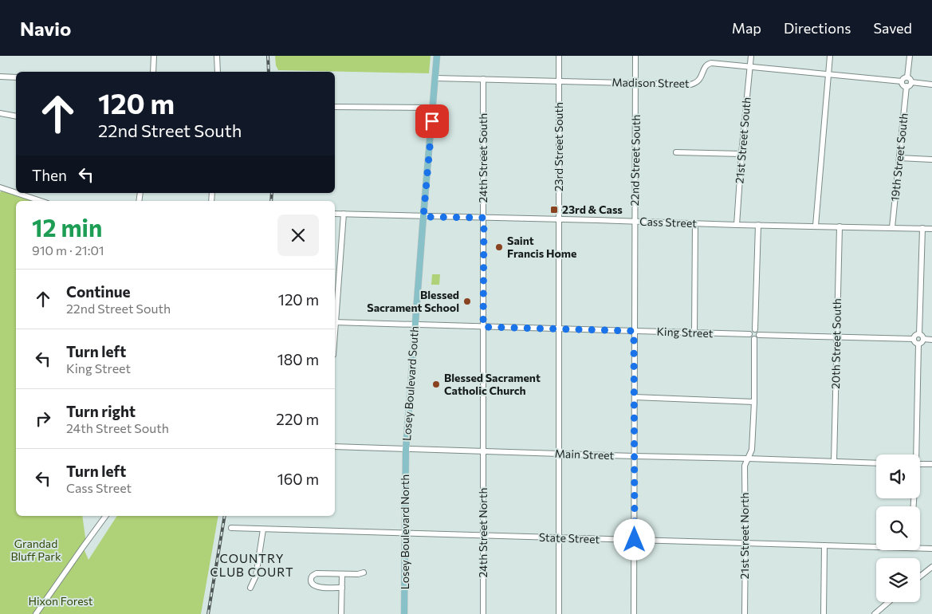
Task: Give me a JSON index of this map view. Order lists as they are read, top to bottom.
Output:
{
  "streets": {
    "main road": ["Losey Boulevard South", "Losey Boulevard North"],
    "street": [
      "Madison Street",
      "21st Street South",
      "23rd Street South",
      "19th Street South",
      "24th Street South",
      "22nd Street South",
      "Cass Street",
      "King Street",
      "20th Street South",
      "Main Street",
      "24th Street North",
      "21st Street North",
      "State Street"
    ]
  },
  "crossings": [
    ["Madison Street", "21st Street South"],
    ["Madison Street", "23rd Street South"],
    ["Madison Street", "19th Street South"],
    ["Madison Street", "24th Street South"],
    ["Madison Street", "22nd Street South"],
    ["Madison Street", "Losey Boulevard South"],
    ["21st Street South", "Cass Street"],
    ["23rd Street South", "Cass Street"],
    ["23rd Street South", "King Street"],
    ["23rd Street South", "Main Street"],
    ["23rd Street South", "State Street"],
    ["19th Street South", "Cass Street"],
    ["24th Street South", "Cass Street"],
    ["24th Street South", "King Street"],
    ["24th Street South", "Main Street"],
    ["24th Street South", "24th Street North"],
    ["22nd Street South", "Cass Street"],
    ["22nd Street South", "King Street"],
    ["22nd Street South", "Main Street"],
    ["22nd Street South", "State Street"],
    ["Cass Street", "20th Street South"],
    ["Cass Street", "Losey Boulevard South"],
    ["King Street", "Losey Boulevard South"],
    ["20th Street South", "Main Street"],
    ["Losey Boulevard South", "Main Street"],
    ["Losey Boulevard South", "Losey Boulevard North"],
    ["Main Street", "Losey Boulevard North"],
    ["Main Street", "24th Street North"],
    ["Main Street", "21st Street North"],
    ["Losey Boulevard North", "State Street"],
    ["24th Street North", "State Street"],
    ["21st Street North", "State Street"]
  ],
  "districts": ["COUNTRY CLUB COURT"],
  "parks": ["Grandad Bluff Park", "Hixon Forest"],
  "places": {
    "transit": ["23rd & Cass"],
    "other": ["Saint Francis Home", "Blessed Sacrament School", "Blessed Sacrament Catholic Church"]
  },
  "page": {
    "header": "Navio",
    "nav": ["Map", "Directions", "Saved"],
    "turn": ["120 m", "22nd Street South"],
    "then": "Then",
    "heading": ["12 min", "910 m · 21:01"],
    "list": [
      {
        "name": "Continue",
        "note": "22nd Street South",
        "value": "120 m"
      },
      {
        "name": "Turn left",
        "note": "King Street",
        "value": "180 m"
      },
      {
        "name": "Turn right",
        "note": "24th Street South",
        "value": "220 m"
      },
      {
        "name": "Turn left",
        "note": "Cass Street",
        "value": "160 m"
      }
    ]
  }
}
